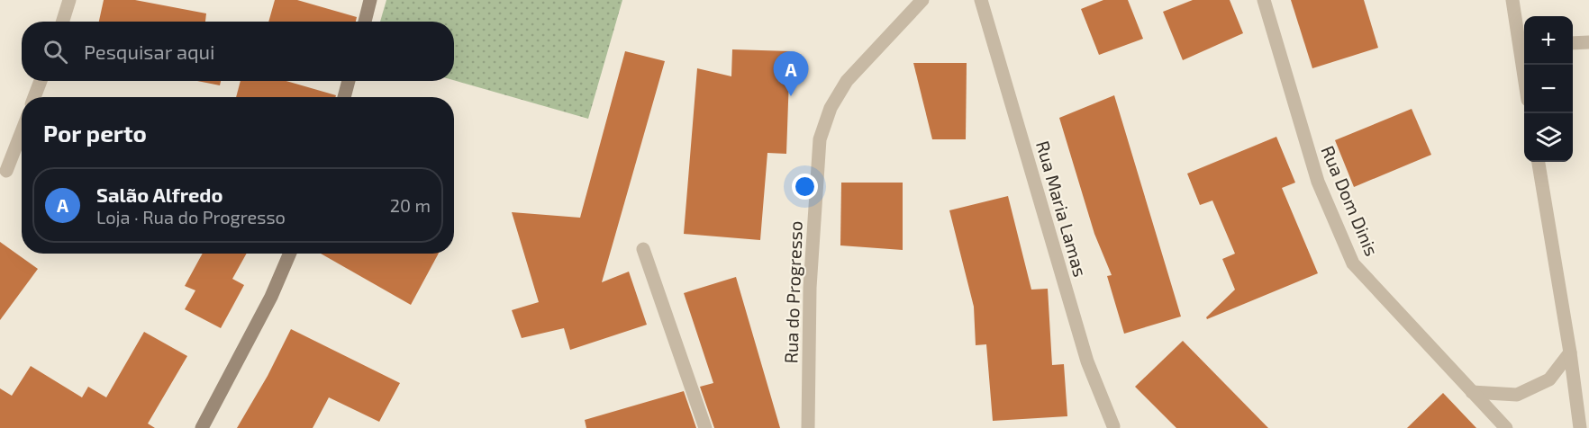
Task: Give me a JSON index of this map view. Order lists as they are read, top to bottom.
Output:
{
  "streets": {
    "street": ["Rua Dom Dinis", "Rua Maria Lamas", "Rua do Progresso"]
  },
  "page": {
    "map_buttons": ["+", "−"],
    "search": "Pesquisar aqui",
    "pins": "A",
    "heading": "Por perto",
    "list": [
      {
        "mark": "A",
        "name": "Salão Alfredo",
        "note": "Loja · Rua do Progresso",
        "value": "20 m"
      }
    ]
  }
}
